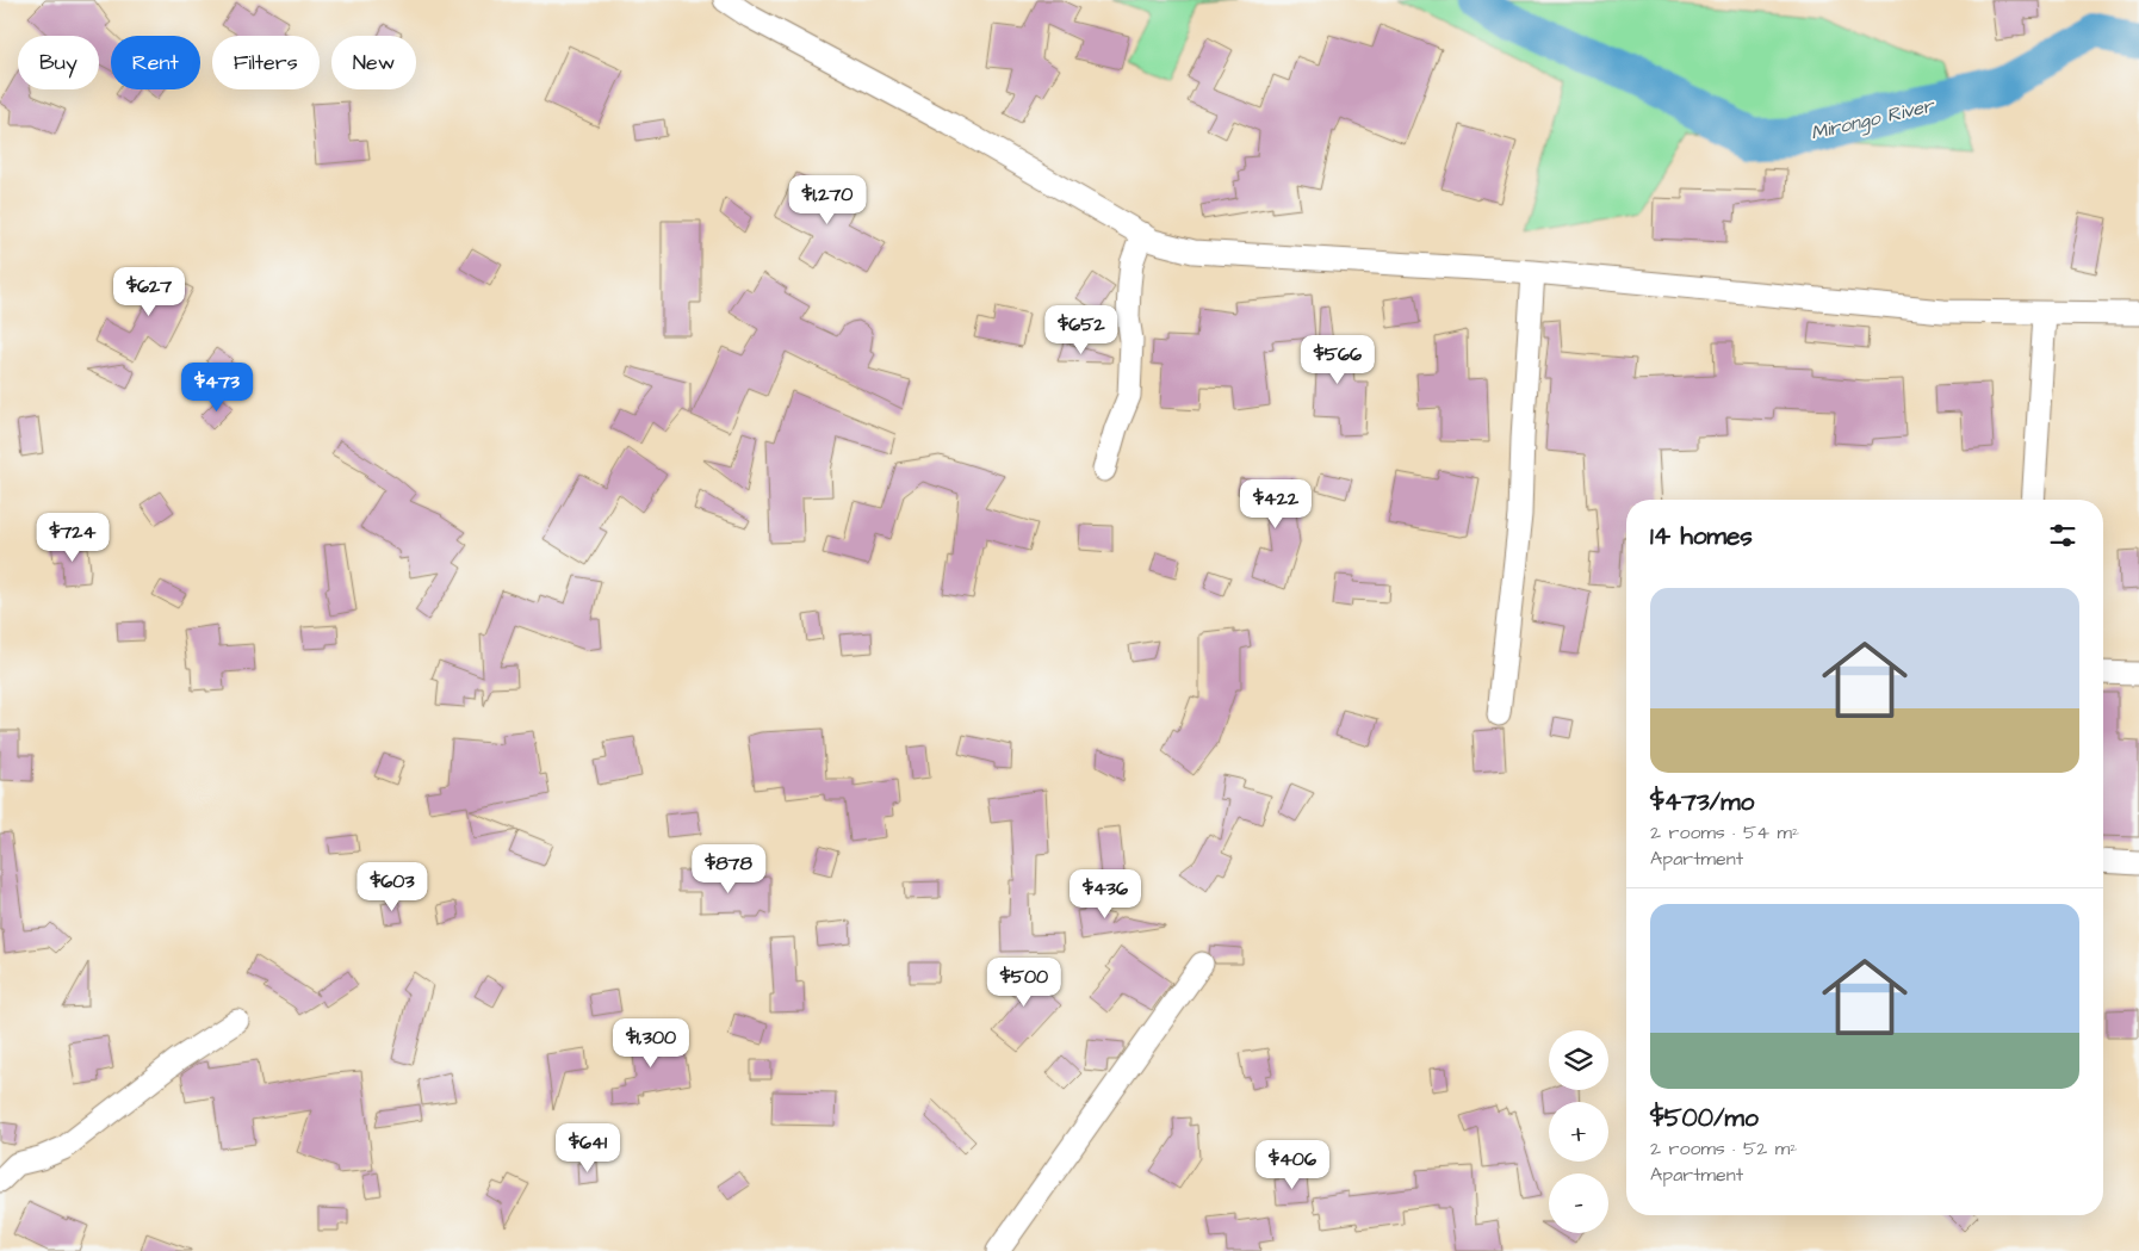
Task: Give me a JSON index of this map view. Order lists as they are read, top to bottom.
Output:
{
  "water": ["Mirongo River"],
  "page": {
    "chip": [
      "Buy",
      "Rent",
      "Filters",
      "New"
    ],
    "price": [
      "$1,270",
      "$627",
      "$652",
      "$566",
      "$473",
      "$422",
      "$724",
      "$878",
      "$603",
      "$436",
      "$500",
      "$1,300",
      "$641",
      "$406"
    ],
    "heading": "14 homes",
    "list": [
      {
        "name": "$473/mo",
        "note": "2 rooms · 54 m² · Apartment"
      },
      {
        "name": "$500/mo",
        "note": "2 rooms · 52 m² · Apartment"
      }
    ],
    "map_buttons": ["+", "−"]
  }
}
